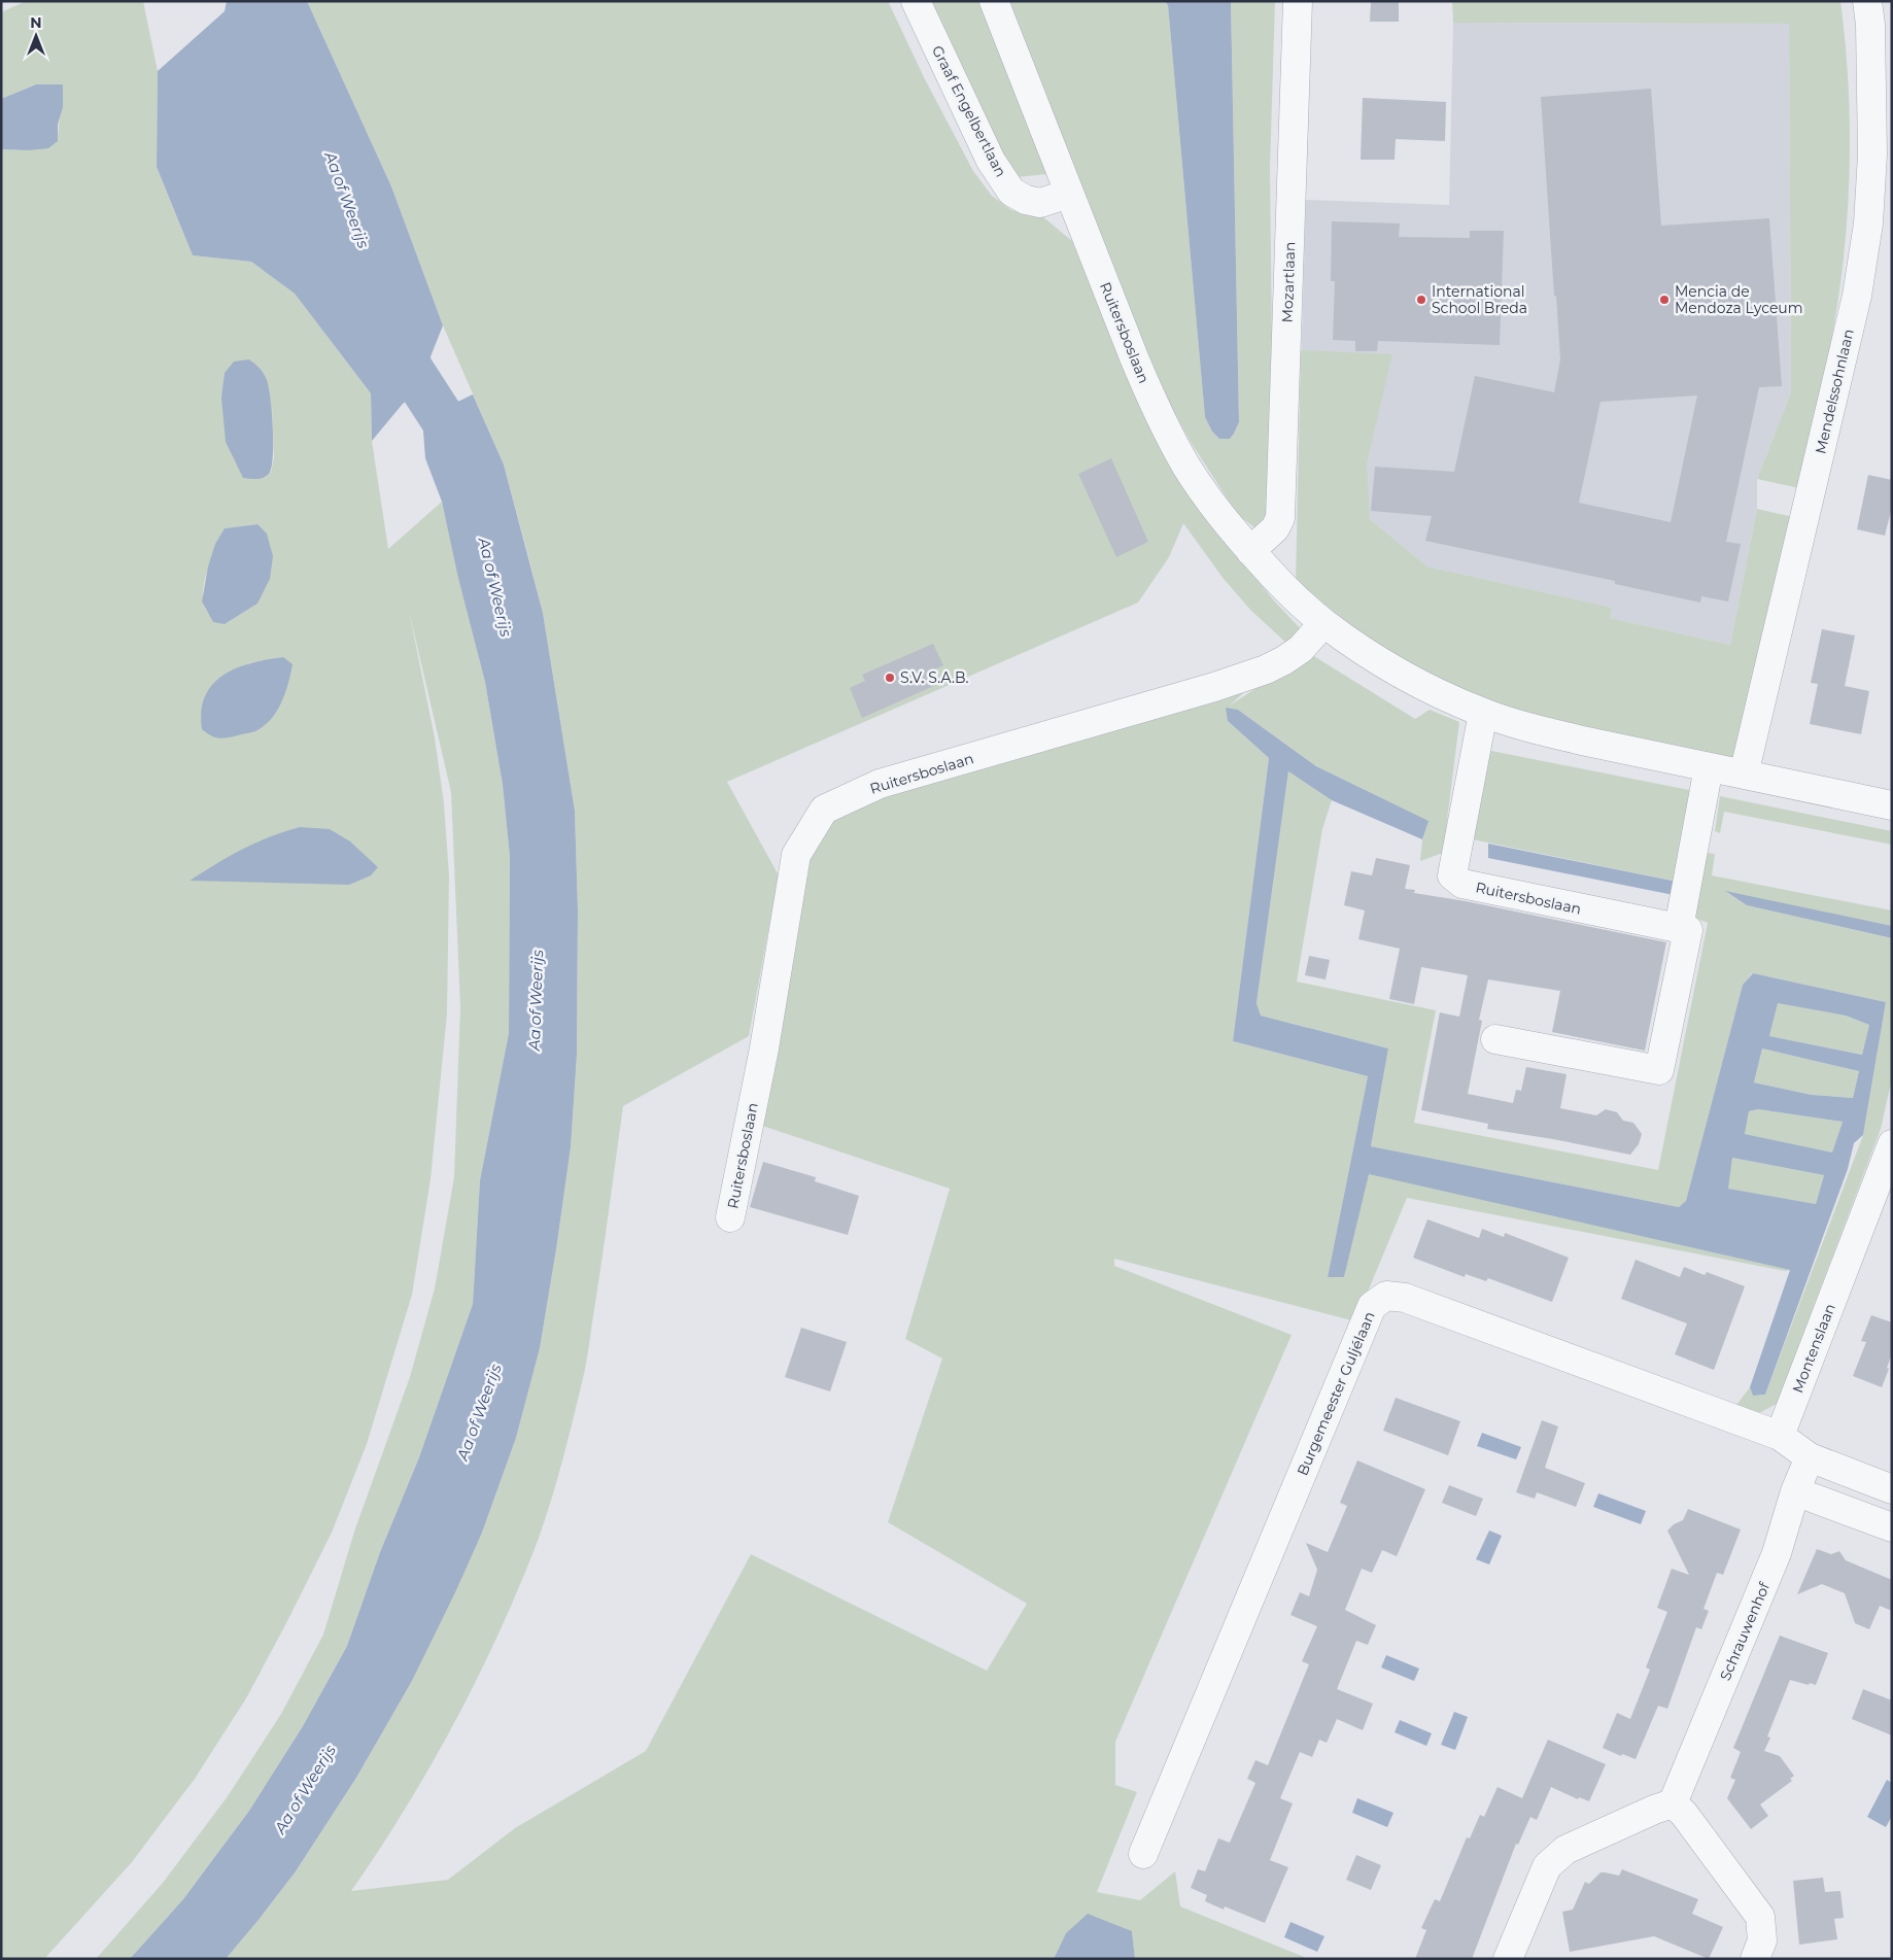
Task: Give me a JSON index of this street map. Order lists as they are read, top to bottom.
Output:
{
  "streets": {
    "street": [
      "Graaf Engelbertlaan",
      "Mozartlaan",
      "Ruitersboslaan",
      "Mendelssohnlaan",
      "Montenslaan",
      "Burgemeester Guljélaan",
      "Schrauwenhof"
    ]
  },
  "crossings": [
    ["Graaf Engelbertlaan", "Ruitersboslaan"],
    ["Mozartlaan", "Ruitersboslaan"],
    ["Ruitersboslaan", "Mendelssohnlaan"],
    ["Montenslaan", "Burgemeester Guljélaan"]
  ],
  "water": ["Aa of Weerijs"],
  "places": ["International School Breda", "Mencia de Mendoza Lyceum", "S.V. S.A.B."],
  "north": "top"
}
